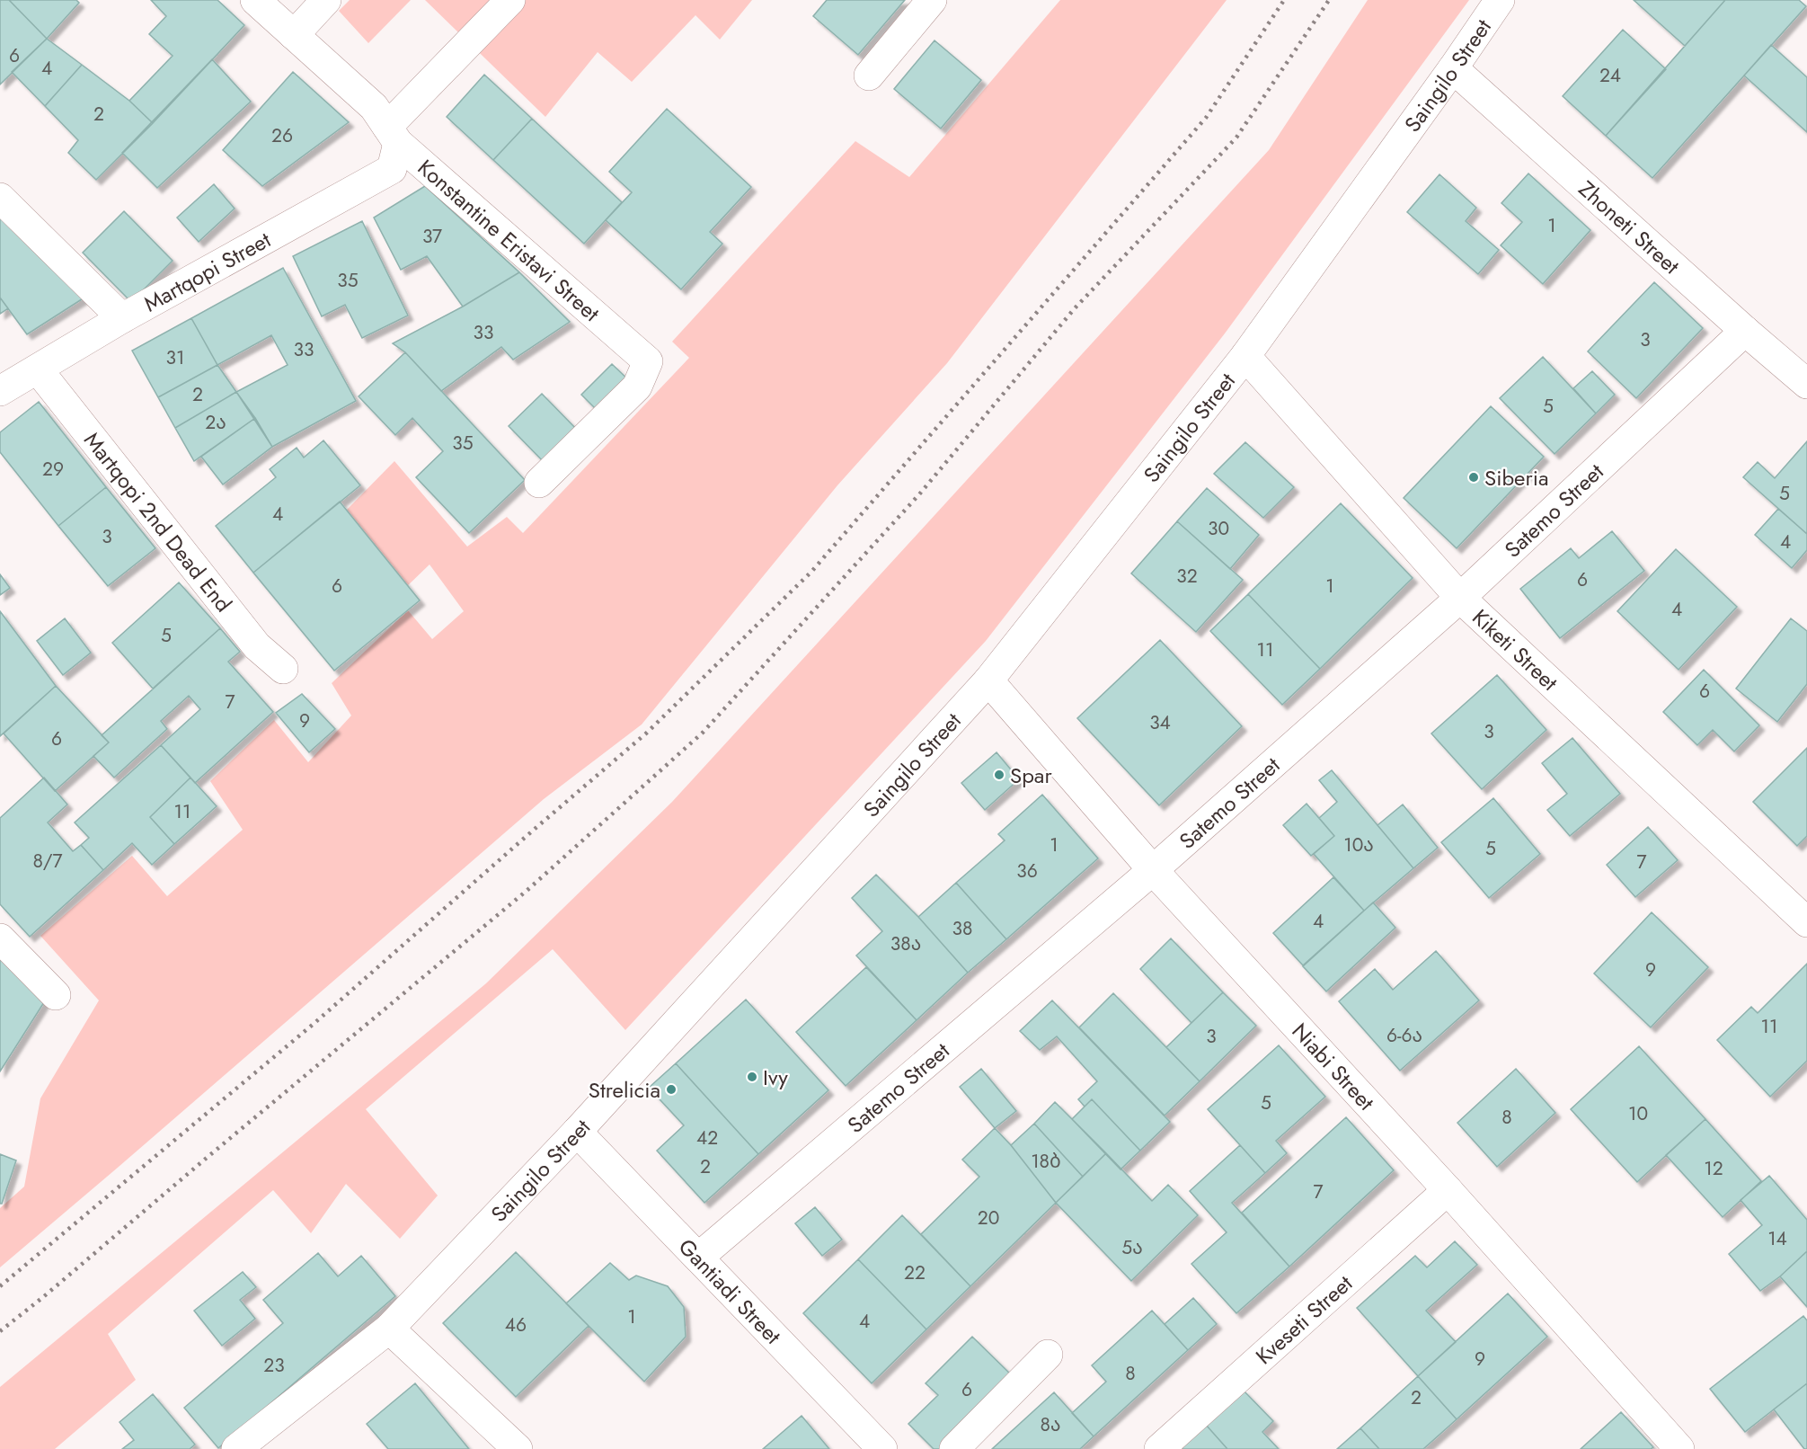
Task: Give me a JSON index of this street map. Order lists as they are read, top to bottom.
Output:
{
  "streets": {
    "street": [
      "Saingilo Street",
      "Zhoneti Street",
      "Konstantine Eristavi Street",
      "Martqopi Street",
      "Satemo Street",
      "Martqopi 2nd Dead End",
      "Kiketi Street",
      "Niabi Street",
      "Gantiadi Street",
      "Kveseti Street"
    ]
  },
  "crossings": [
    ["Saingilo Street", "Zhoneti Street"],
    ["Saingilo Street", "Kiketi Street"],
    ["Saingilo Street", "Niabi Street"],
    ["Saingilo Street", "Gantiadi Street"],
    ["Zhoneti Street", "Satemo Street"],
    ["Konstantine Eristavi Street", "Martqopi Street"],
    ["Martqopi Street", "Martqopi 2nd Dead End"],
    ["Satemo Street", "Kiketi Street"],
    ["Satemo Street", "Niabi Street"],
    ["Satemo Street", "Gantiadi Street"],
    ["Niabi Street", "Kveseti Street"]
  ],
  "places": [
    "Siberia",
    "Spar",
    "Ivy",
    "Strelicia"
  ],
  "house_numbers": [
    "6",
    "4",
    "24",
    "2",
    "26",
    "1",
    "37",
    "35",
    "33",
    "3",
    "33",
    "31",
    "2",
    "5",
    "2ა",
    "35",
    "29",
    "5",
    "4",
    "30",
    "3",
    "4",
    "32",
    "6",
    "6",
    "1",
    "4",
    "5",
    "11",
    "6",
    "7",
    "9",
    "34",
    "3",
    "6",
    "11",
    "1",
    "10ა",
    "5",
    "8/7",
    "7",
    "36",
    "4",
    "38",
    "38ა",
    "9",
    "11",
    "6-6ა",
    "3",
    "5",
    "10",
    "8",
    "42",
    "18ბ",
    "2",
    "12",
    "7",
    "20",
    "14",
    "5ა",
    "22",
    "1",
    "4",
    "46",
    "9",
    "23",
    "8",
    "6",
    "2",
    "8ა"
  ]
}
